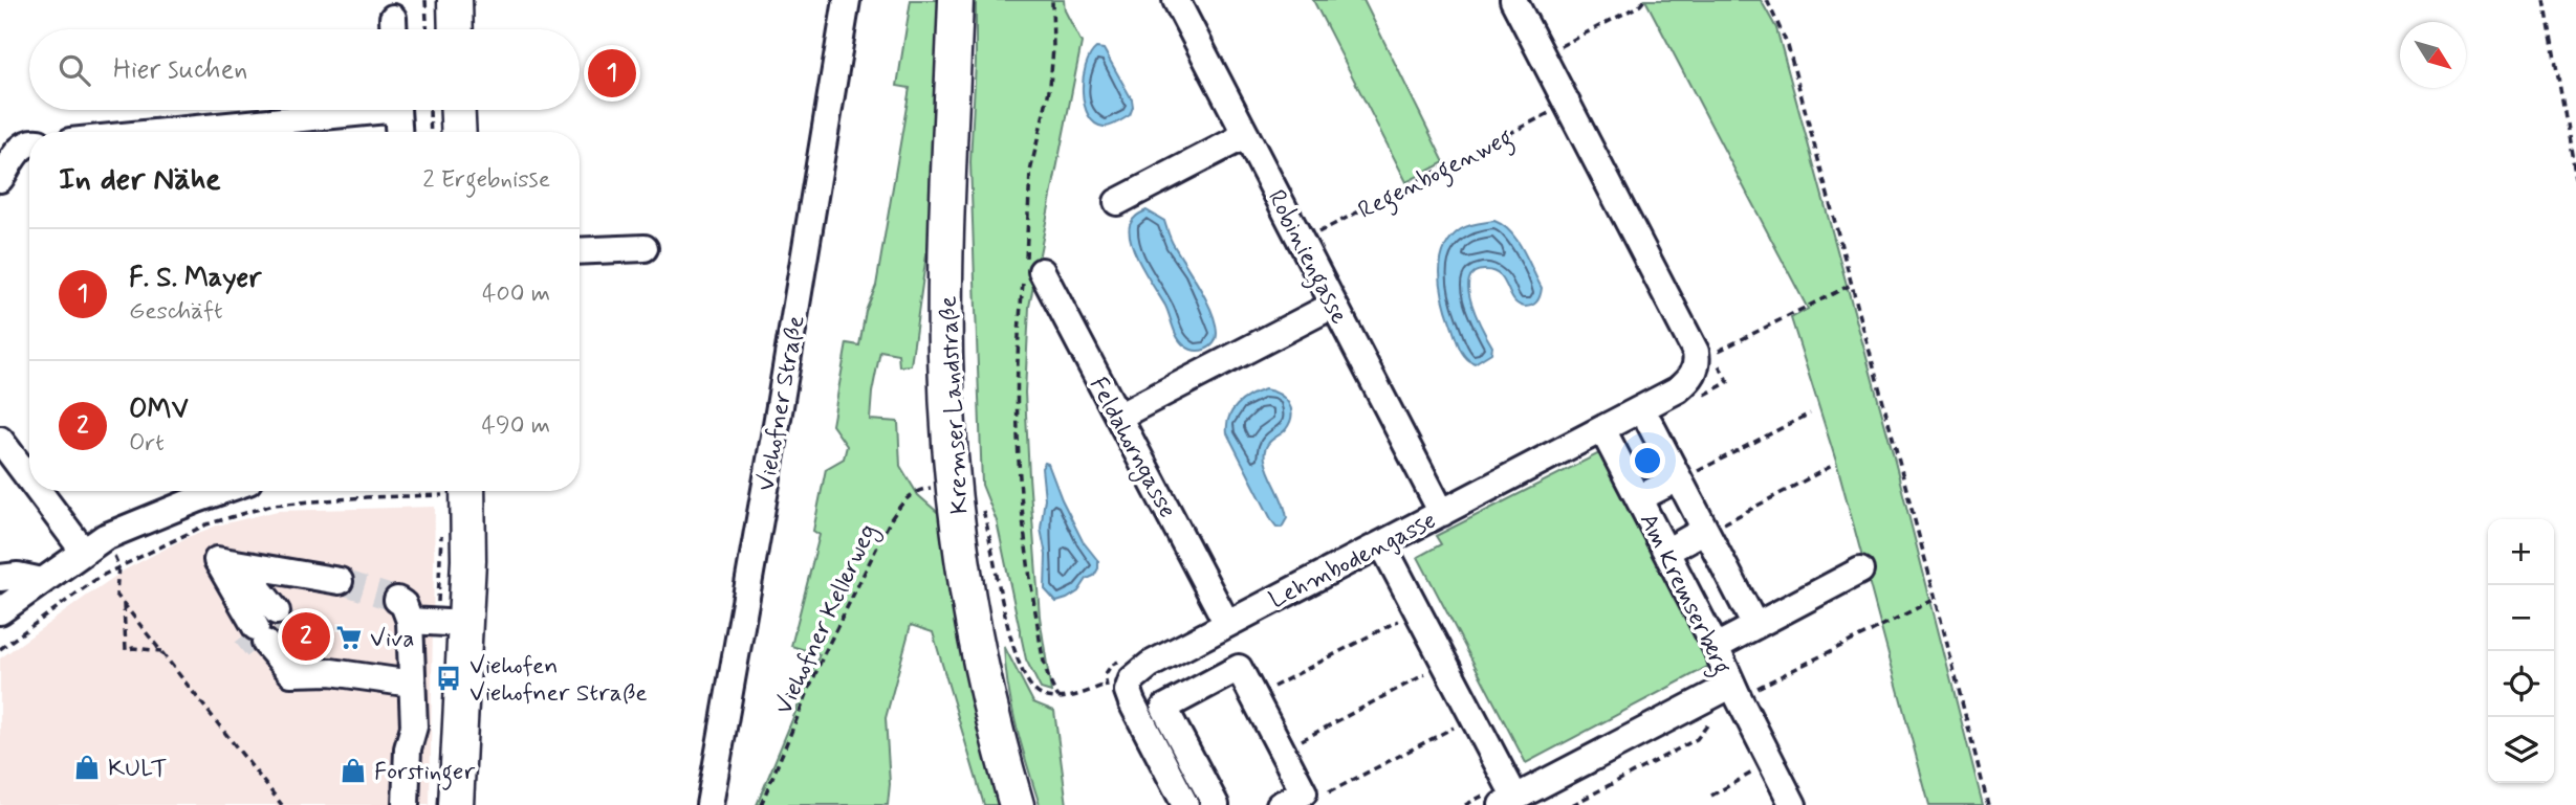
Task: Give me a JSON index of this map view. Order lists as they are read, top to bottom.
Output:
{
  "streets": {
    "main road": ["Kremser Landstraße"],
    "street": [
      "Robiniengasse",
      "Viehofner Straße",
      "Feldahorngasse",
      "Lehmbodengasse",
      "Am Kremserberg"
    ],
    "path": ["Regenbogenweg", "Viehofner Kellerweg"]
  },
  "crossings": [
    ["Regenbogenweg", "Robiniengasse"],
    ["Robiniengasse", "Lehmbodengasse"],
    ["Kremser Landstraße", "Viehofner Kellerweg"],
    ["Feldahorngasse", "Lehmbodengasse"],
    ["Lehmbodengasse", "Am Kremserberg"]
  ],
  "places": {
    "supermarket": ["Viva"],
    "bus stop": ["Viehofen Viehofner Straße"],
    "shop": ["KULT", "Forstinger"]
  },
  "north": "bottom right",
  "page": {
    "search": "Hier suchen",
    "pins": ["1", "2"],
    "heading": ["In der Nähe", "2 Ergebnisse"],
    "list": [
      {
        "mark": "1",
        "name": "F. S. Mayer",
        "note": "Geschäft",
        "value": "400 m"
      },
      {
        "mark": "2",
        "name": "OMV",
        "note": "Ort",
        "value": "490 m"
      }
    ],
    "map_buttons": ["+", "−"]
  }
}
